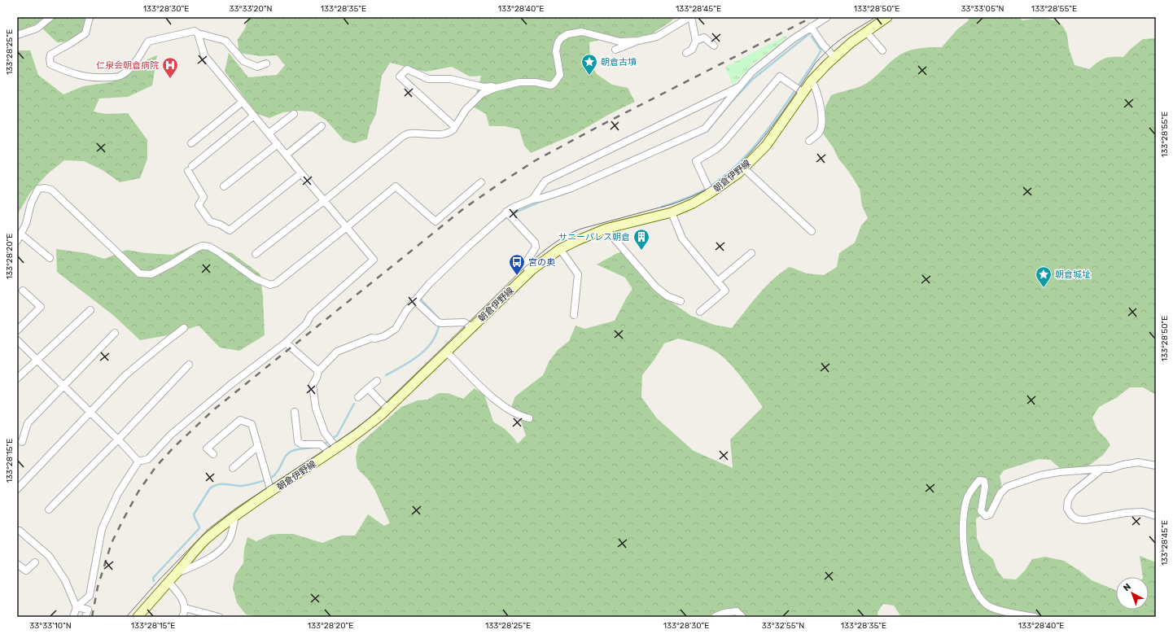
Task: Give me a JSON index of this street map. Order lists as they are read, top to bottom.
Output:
{
  "streets": {
    "main road": ["朝倉伊野線"]
  },
  "places": {
    "place": ["朝倉古墳", "朝倉城址"],
    "hospital": ["仁泉会朝倉病院"],
    "building": ["サニーパレス朝倉"],
    "bus stop": ["宮の奥"]
  },
  "north": "top left",
  "coordinates": [
    "133°28'30\"E",
    "33°33'20\"N",
    "133°28'35\"E",
    "133°28'40\"E",
    "133°28'45\"E",
    "133°28'50\"E",
    "33°33'05\"N",
    "133°28'55\"E",
    "133°28'25\"E",
    "133°28'20\"E",
    "133°28'15\"E",
    "33°33'10\"N",
    "33°32'55\"N"
  ]
}
